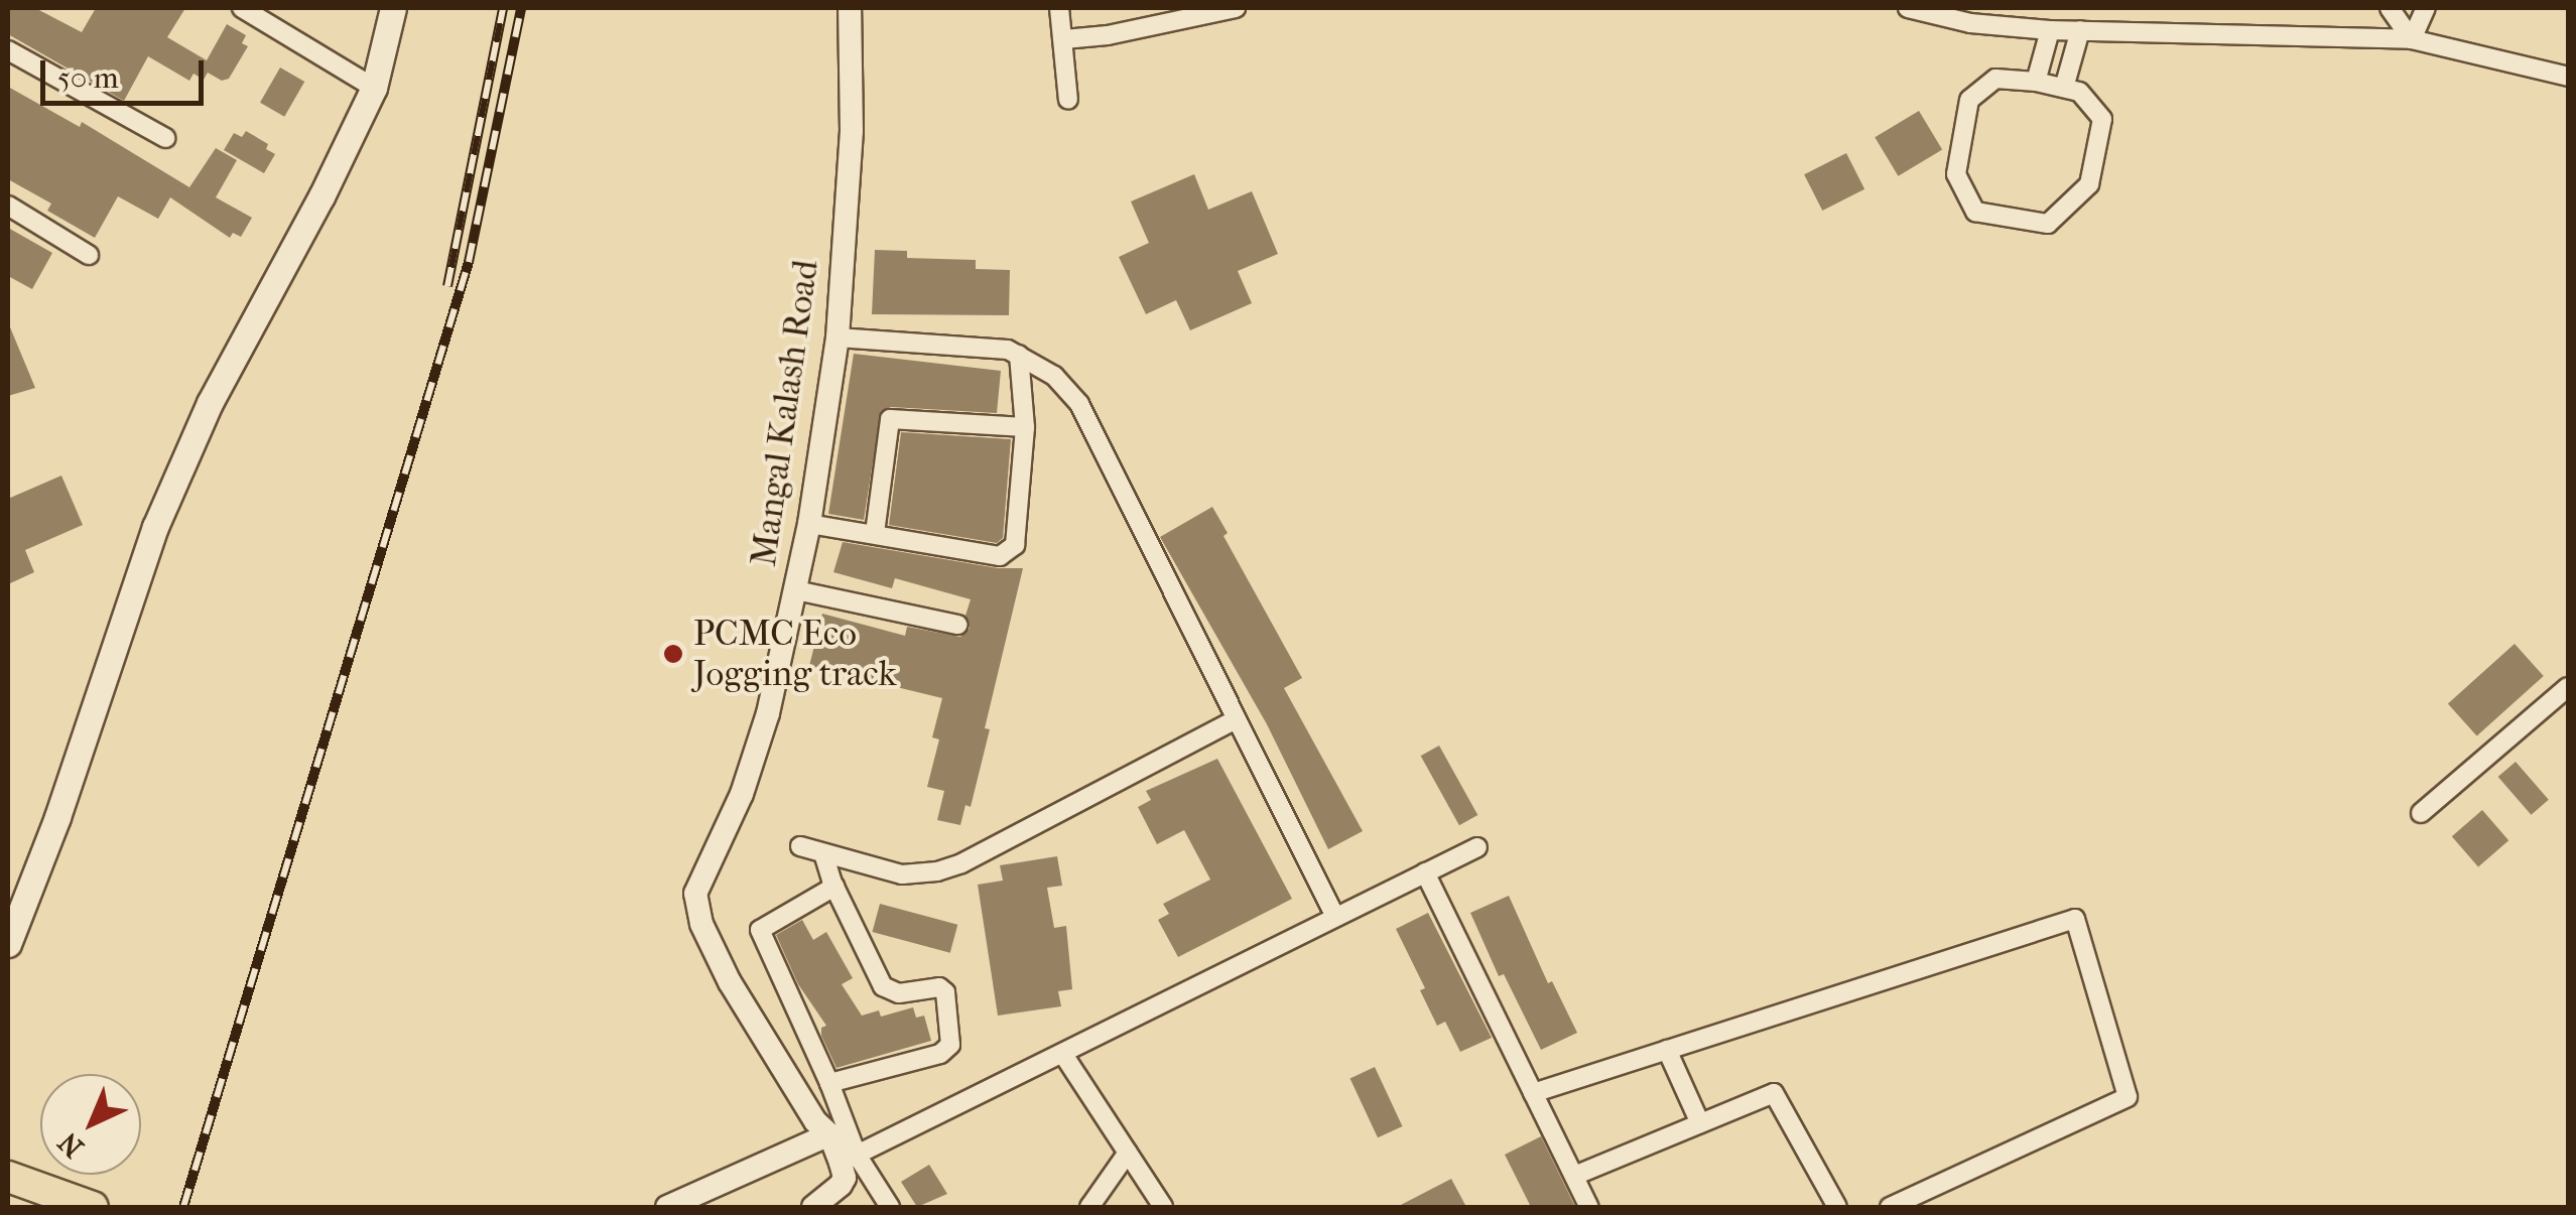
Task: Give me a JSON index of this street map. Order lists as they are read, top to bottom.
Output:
{
  "streets": {
    "street": ["Mangal Kalash Road"]
  },
  "places": ["PCMC Eco Jogging track"],
  "scale_bar": "50 m",
  "north": "bottom left"
}
